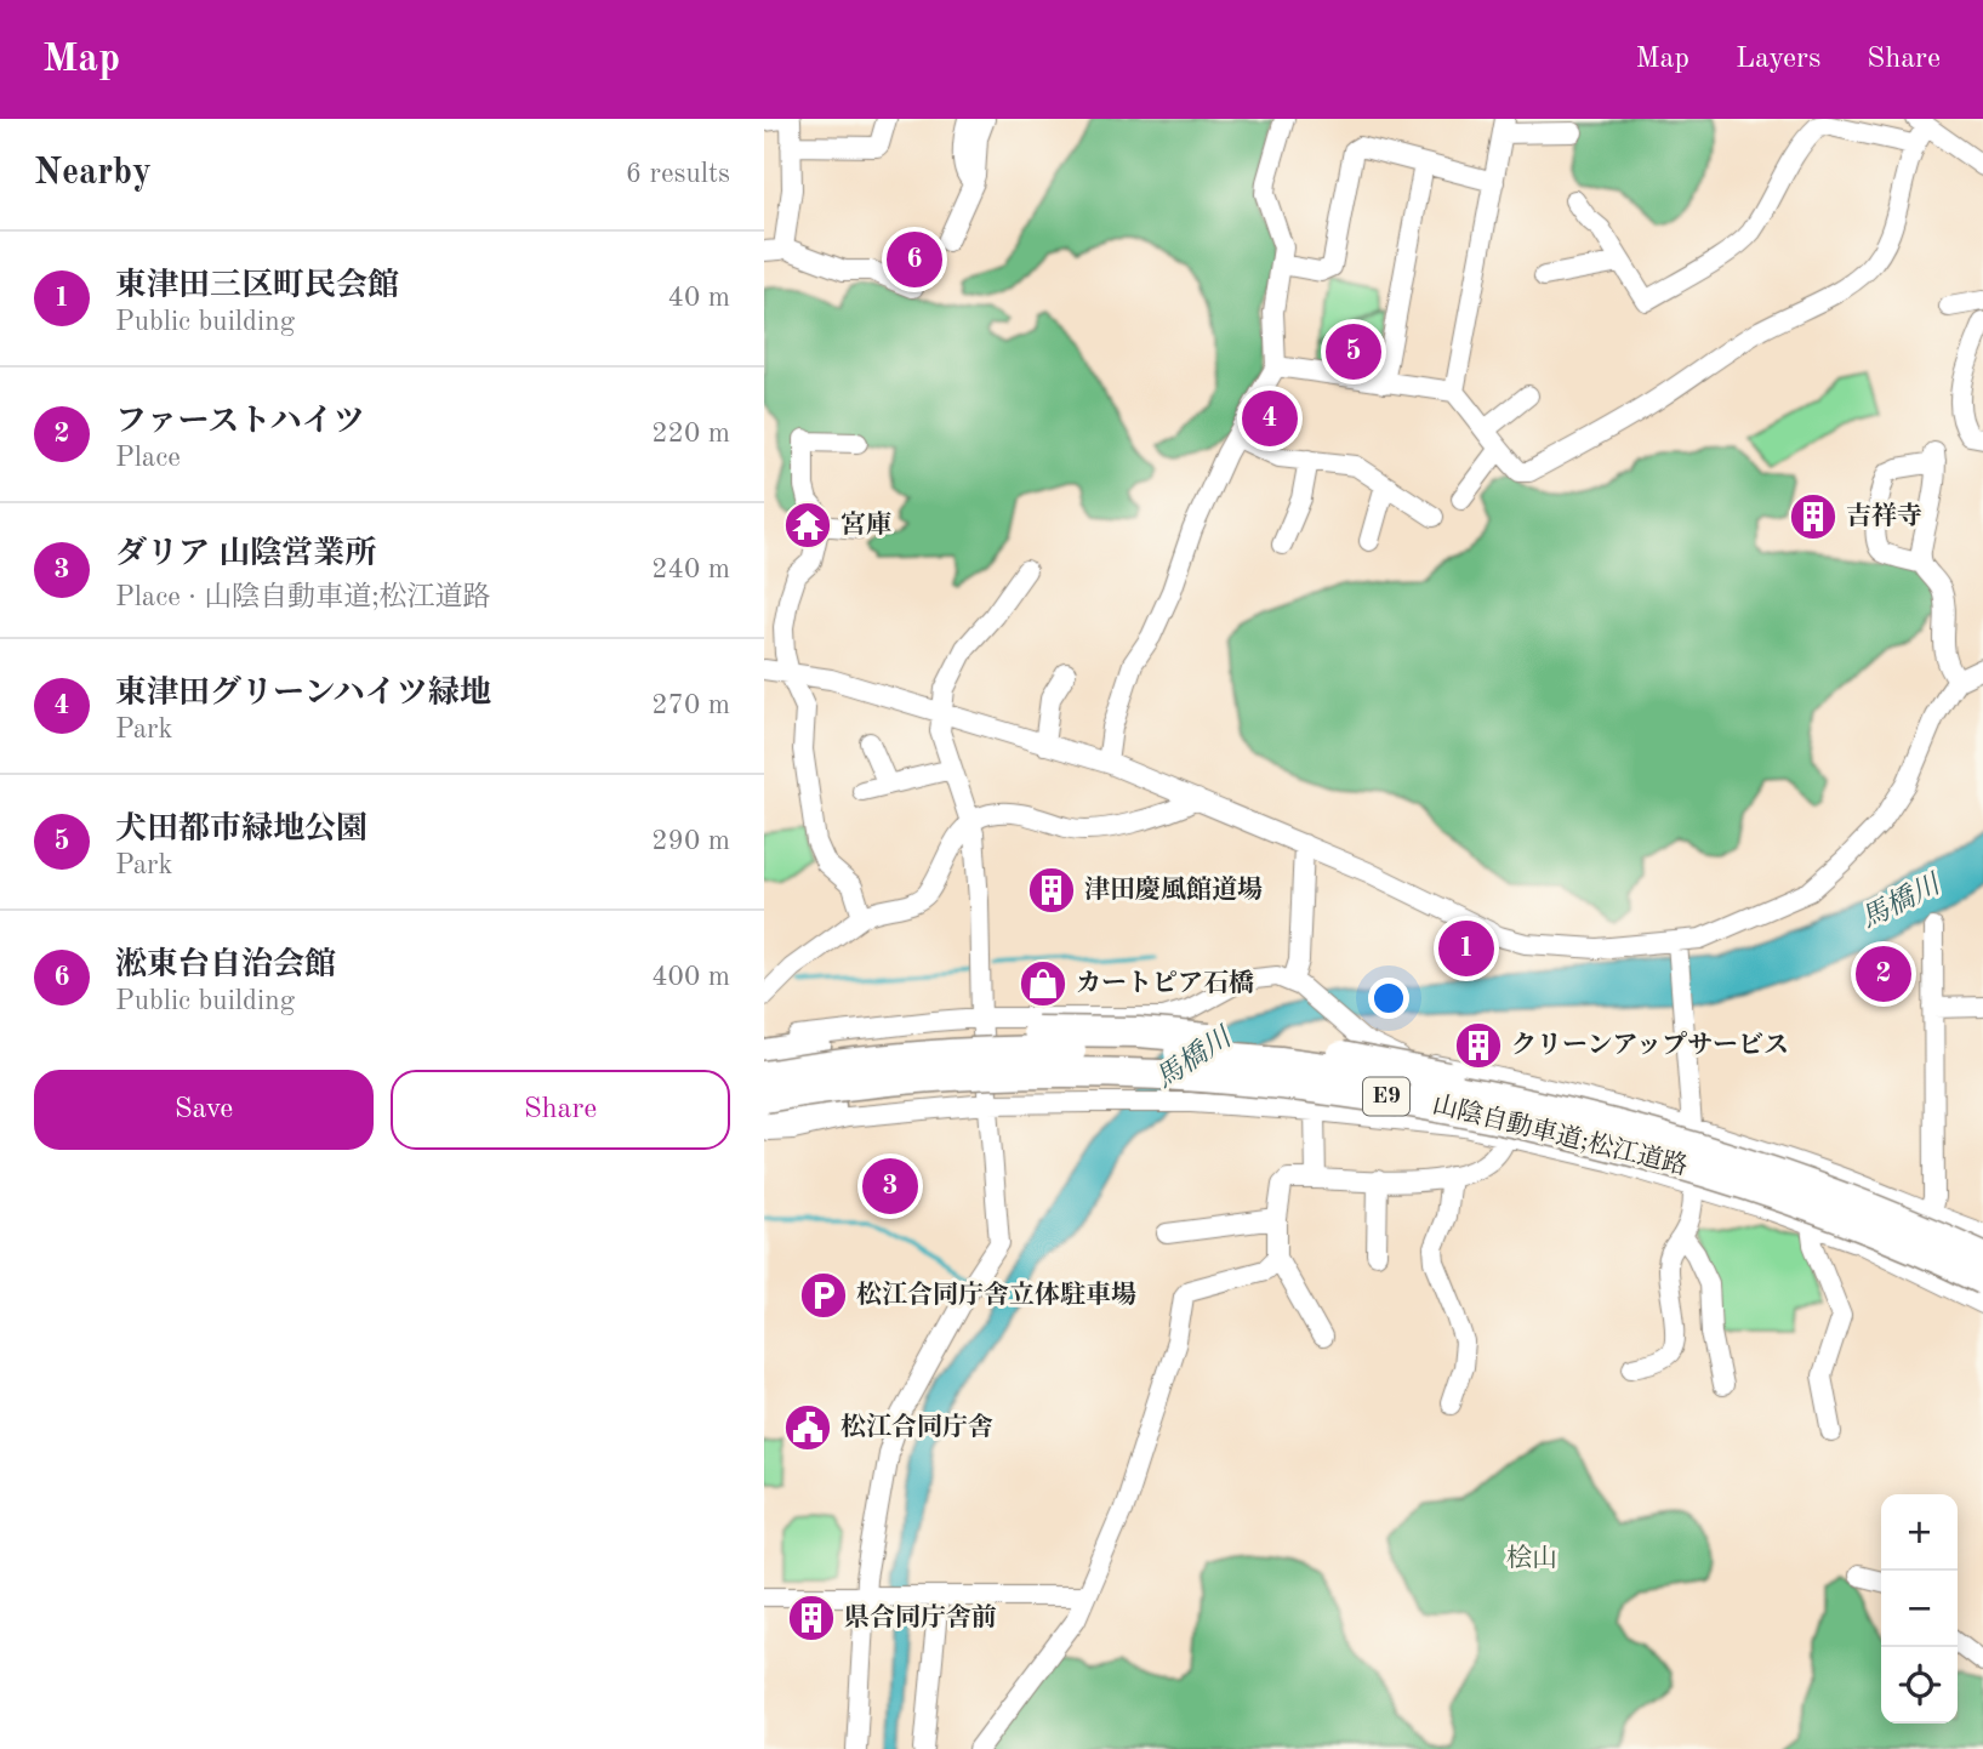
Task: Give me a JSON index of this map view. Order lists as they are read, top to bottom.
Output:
{
  "streets": {
    "highway": ["E9", "山陰自動車道;松江道路"]
  },
  "water": ["馬橋川"],
  "parks": ["桧山"],
  "places": {
    "building": [
      "吉祥寺",
      "津田慶風館道場",
      "クリーンアップサービス",
      "県合同庁舎前"
    ],
    "temple": ["宮庫"],
    "shop": ["カートピア石橋"],
    "parking": ["松江合同庁舎立体駐車場"],
    "public building": ["松江合同庁舎"]
  },
  "page": {
    "header": "Map",
    "nav": ["Map", "Layers", "Share"],
    "heading": ["Nearby", "6 results"],
    "pins": [
      "6",
      "5",
      "4",
      "1",
      "2",
      "3"
    ],
    "list": [
      {
        "mark": "1",
        "name": "東津田三区町民会館",
        "note": "Public building",
        "value": "40 m"
      },
      {
        "mark": "2",
        "name": "ファーストハイツ",
        "note": "Place",
        "value": "220 m"
      },
      {
        "mark": "3",
        "name": "ダリア 山陰営業所",
        "note": "Place · 山陰自動車道;松江道路",
        "value": "240 m"
      },
      {
        "mark": "4",
        "name": "東津田グリーンハイツ緑地",
        "note": "Park",
        "value": "270 m"
      },
      {
        "mark": "5",
        "name": "犬田都市緑地公園",
        "note": "Park",
        "value": "290 m"
      },
      {
        "mark": "6",
        "name": "淞東台自治会館",
        "note": "Public building",
        "value": "400 m"
      }
    ],
    "buttons": ["Save", "Share"],
    "map_buttons": ["+", "−"]
  }
}
